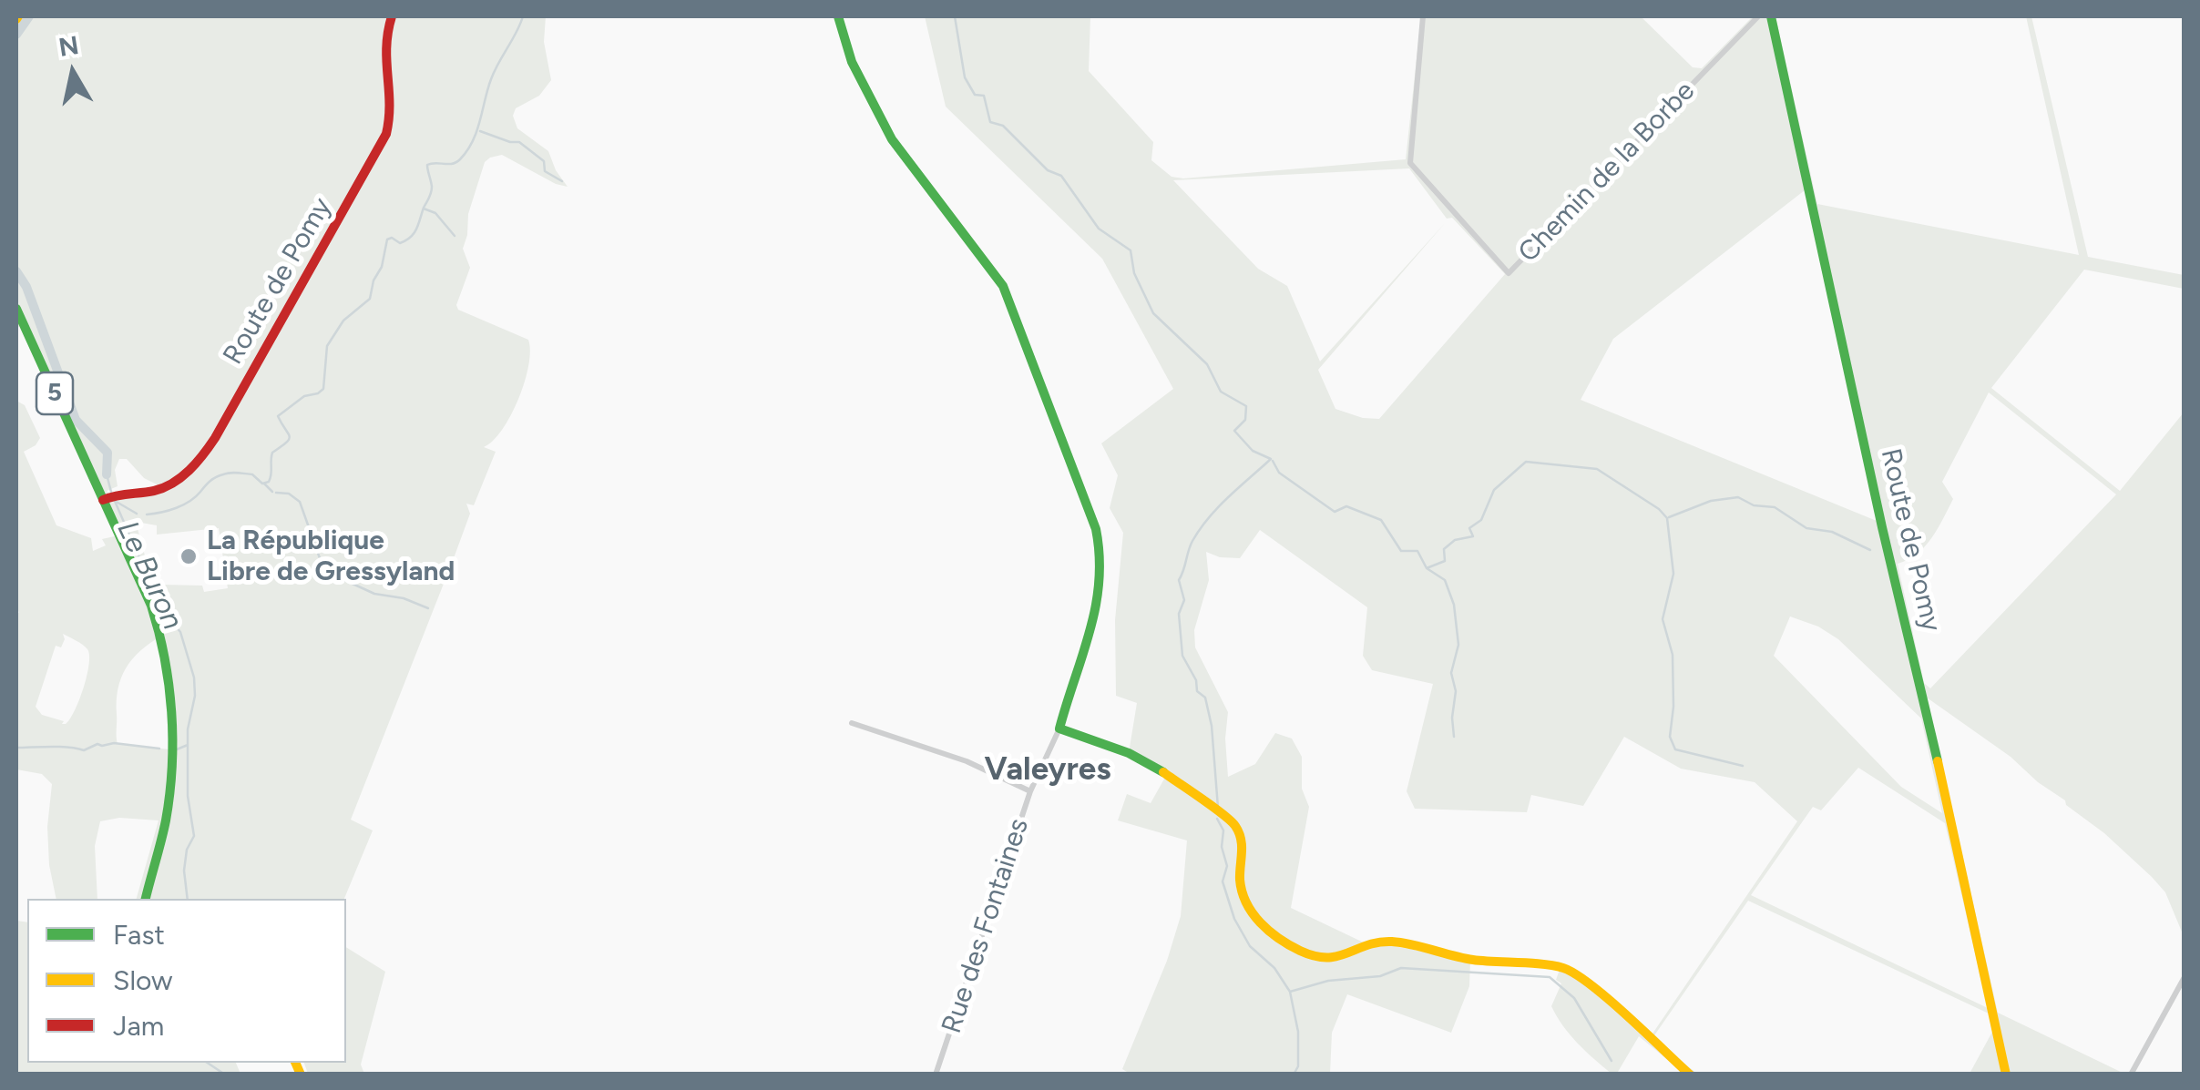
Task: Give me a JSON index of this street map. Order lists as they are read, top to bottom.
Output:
{
  "streets": {
    "street": [
      "Chemin de la Borbe",
      "Route de Pomy",
      "5",
      "Rue des Fontaines"
    ]
  },
  "crossings": [
    ["Route de Pomy", "5"]
  ],
  "districts": ["Valeyres"],
  "water": ["Le Buron"],
  "places": ["La République Libre de Gressyland"],
  "legend": ["Fast", "Slow", "Jam"],
  "north": "top"
}
